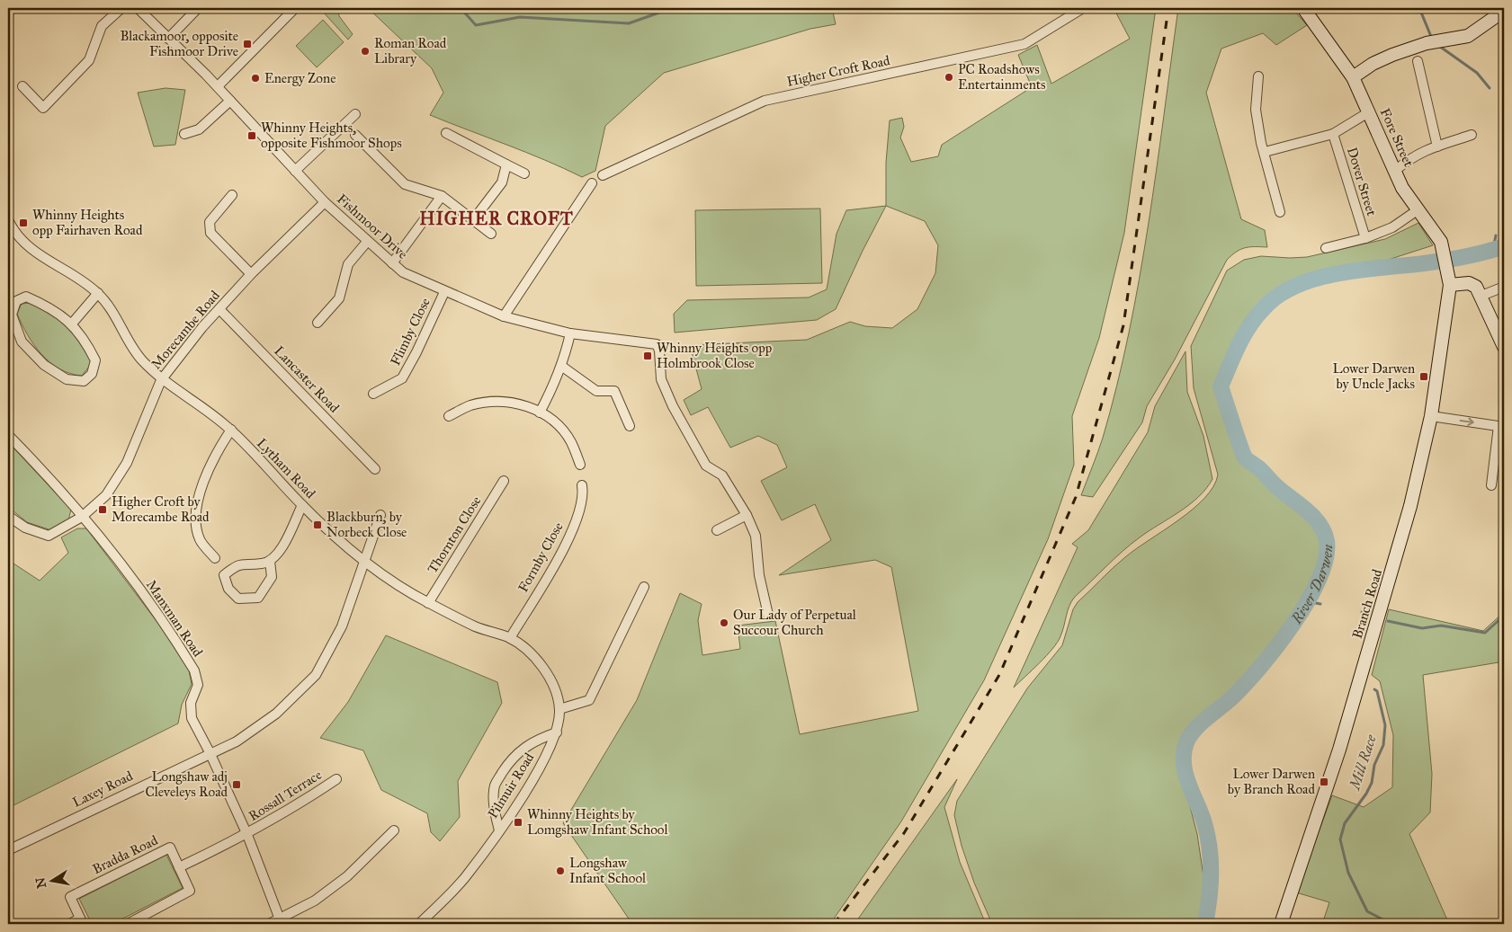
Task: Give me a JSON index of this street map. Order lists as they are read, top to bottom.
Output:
{
  "streets": {
    "street": [
      "Higher Croft Road",
      "Fore Street",
      "Dover Street",
      "Fishmoor Drive",
      "Morecambe Road",
      "Flimby Close",
      "Lancaster Road",
      "Lytham Road",
      "Thornton Close",
      "Formby Close",
      "Branch Road",
      "Manxman Road",
      "Pilmuir Road",
      "Laxey Road",
      "Rossall Terrace",
      "Bradda Road"
    ]
  },
  "crossings": [
    ["Fore Street", "Branch Road"],
    ["Fishmoor Drive", "Morecambe Road"],
    ["Fishmoor Drive", "Flimby Close"],
    ["Morecambe Road", "Lancaster Road"],
    ["Morecambe Road", "Lytham Road"],
    ["Morecambe Road", "Manxman Road"],
    ["Lytham Road", "Thornton Close"],
    ["Lytham Road", "Formby Close"],
    ["Lytham Road", "Pilmuir Road"],
    ["Lytham Road", "Laxey Road"],
    ["Manxman Road", "Laxey Road"],
    ["Manxman Road", "Rossall Terrace"]
  ],
  "districts": ["HIGHER CROFT"],
  "water": ["River Darwen", "Mill Race"],
  "places": {
    "transit": [
      "Blackamoor, opposite Fishmoor Drive",
      "Whinny Heights, opposite Fishmoor Shops",
      "Whinny Heights opp Fairhaven Road",
      "Whinny Heights opp Holmbrook Close",
      "Lower Darwen by Uncle Jacks",
      "Higher Croft by Morecambe Road",
      "Blackburn, by Norbeck Close",
      "Lower Darwen by Branch Road",
      "Longshaw adj Cleveleys Road",
      "Whinny Heights by Lomgshaw Infant School"
    ],
    "other": [
      "Roman Road Library",
      "PC Roadshows Entertainments",
      "Energy Zone",
      "Our Lady of Perpetual Succour Church",
      "Longshaw Infant School"
    ]
  },
  "north": "left"
}
